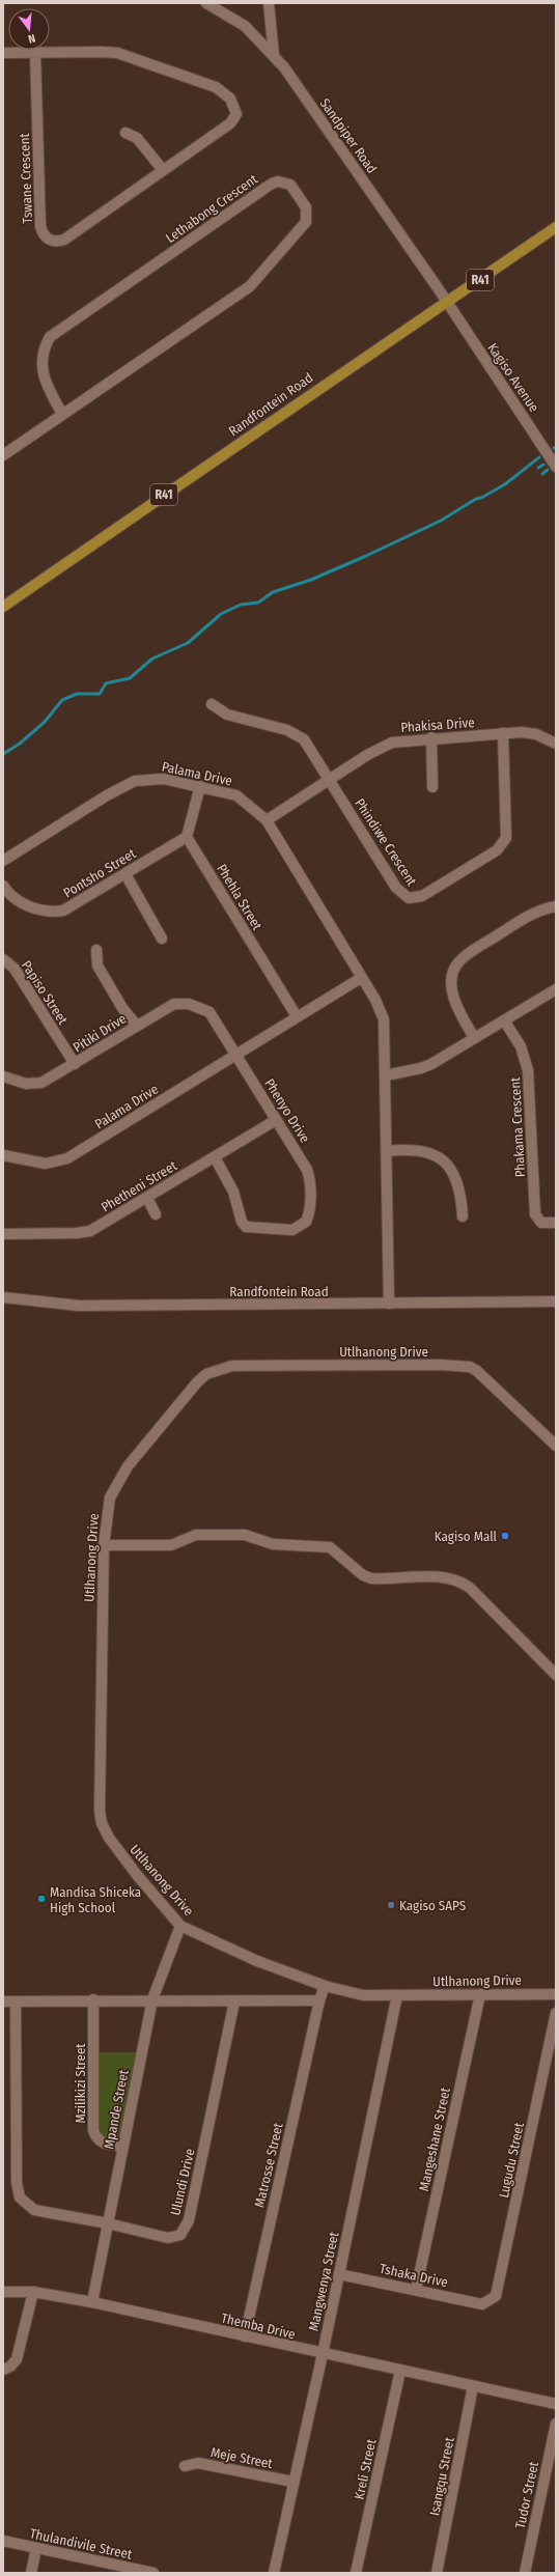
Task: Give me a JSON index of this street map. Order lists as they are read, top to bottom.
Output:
{
  "streets": {
    "main road": ["R41", "Randfontein Road"],
    "street": [
      "Sandpiper Road",
      "Tswane Crescent",
      "Lethabong Crescent",
      "Kagiso Avenue",
      "Phakisa Drive",
      "Palama Drive",
      "Phindiwe Crescent",
      "Pontsho Street",
      "Phehla Street",
      "Papiso Street",
      "Pitiki Drive",
      "Phenyo Drive",
      "Phakama Crescent",
      "Phetheni Street",
      "Utlhanong Drive",
      "Mzilikizi Street",
      "Mpande Street",
      "Mangeshane Street",
      "Lugudu Street",
      "Matrosse Street",
      "Ulundi Drive",
      "Tshaka Drive",
      "Mangwenya Street",
      "Themba Drive",
      "Meje Street",
      "Kreli Street",
      "Isangqu Street",
      "Tudor Street",
      "Thulandivile Street"
    ]
  },
  "crossings": [
    ["Sandpiper Road", "Kagiso Avenue"],
    ["Sandpiper Road", "Randfontein Road"],
    ["Kagiso Avenue", "Randfontein Road"],
    ["Randfontein Road", "Palama Drive"],
    ["Phakisa Drive", "Palama Drive"],
    ["Phakisa Drive", "Phindiwe Crescent"],
    ["Palama Drive", "Phehla Street"],
    ["Palama Drive", "Phenyo Drive"],
    ["Pontsho Street", "Phehla Street"],
    ["Papiso Street", "Pitiki Drive"],
    ["Pitiki Drive", "Phenyo Drive"],
    ["Phenyo Drive", "Phetheni Street"],
    ["Utlhanong Drive", "Mpande Street"],
    ["Utlhanong Drive", "Mangeshane Street"],
    ["Utlhanong Drive", "Mangwenya Street"],
    ["Mzilikizi Street", "Mpande Street"],
    ["Mpande Street", "Ulundi Drive"],
    ["Mpande Street", "Themba Drive"],
    ["Mangeshane Street", "Tshaka Drive"],
    ["Lugudu Street", "Tshaka Drive"],
    ["Matrosse Street", "Themba Drive"],
    ["Tshaka Drive", "Mangwenya Street"],
    ["Mangwenya Street", "Themba Drive"],
    ["Mangwenya Street", "Meje Street"],
    ["Themba Drive", "Kreli Street"],
    ["Themba Drive", "Isangqu Street"]
  ],
  "places": ["Kagiso Mall", "Mandisa Shiceka High School", "Kagiso SAPS"],
  "north": "bottom"
}
